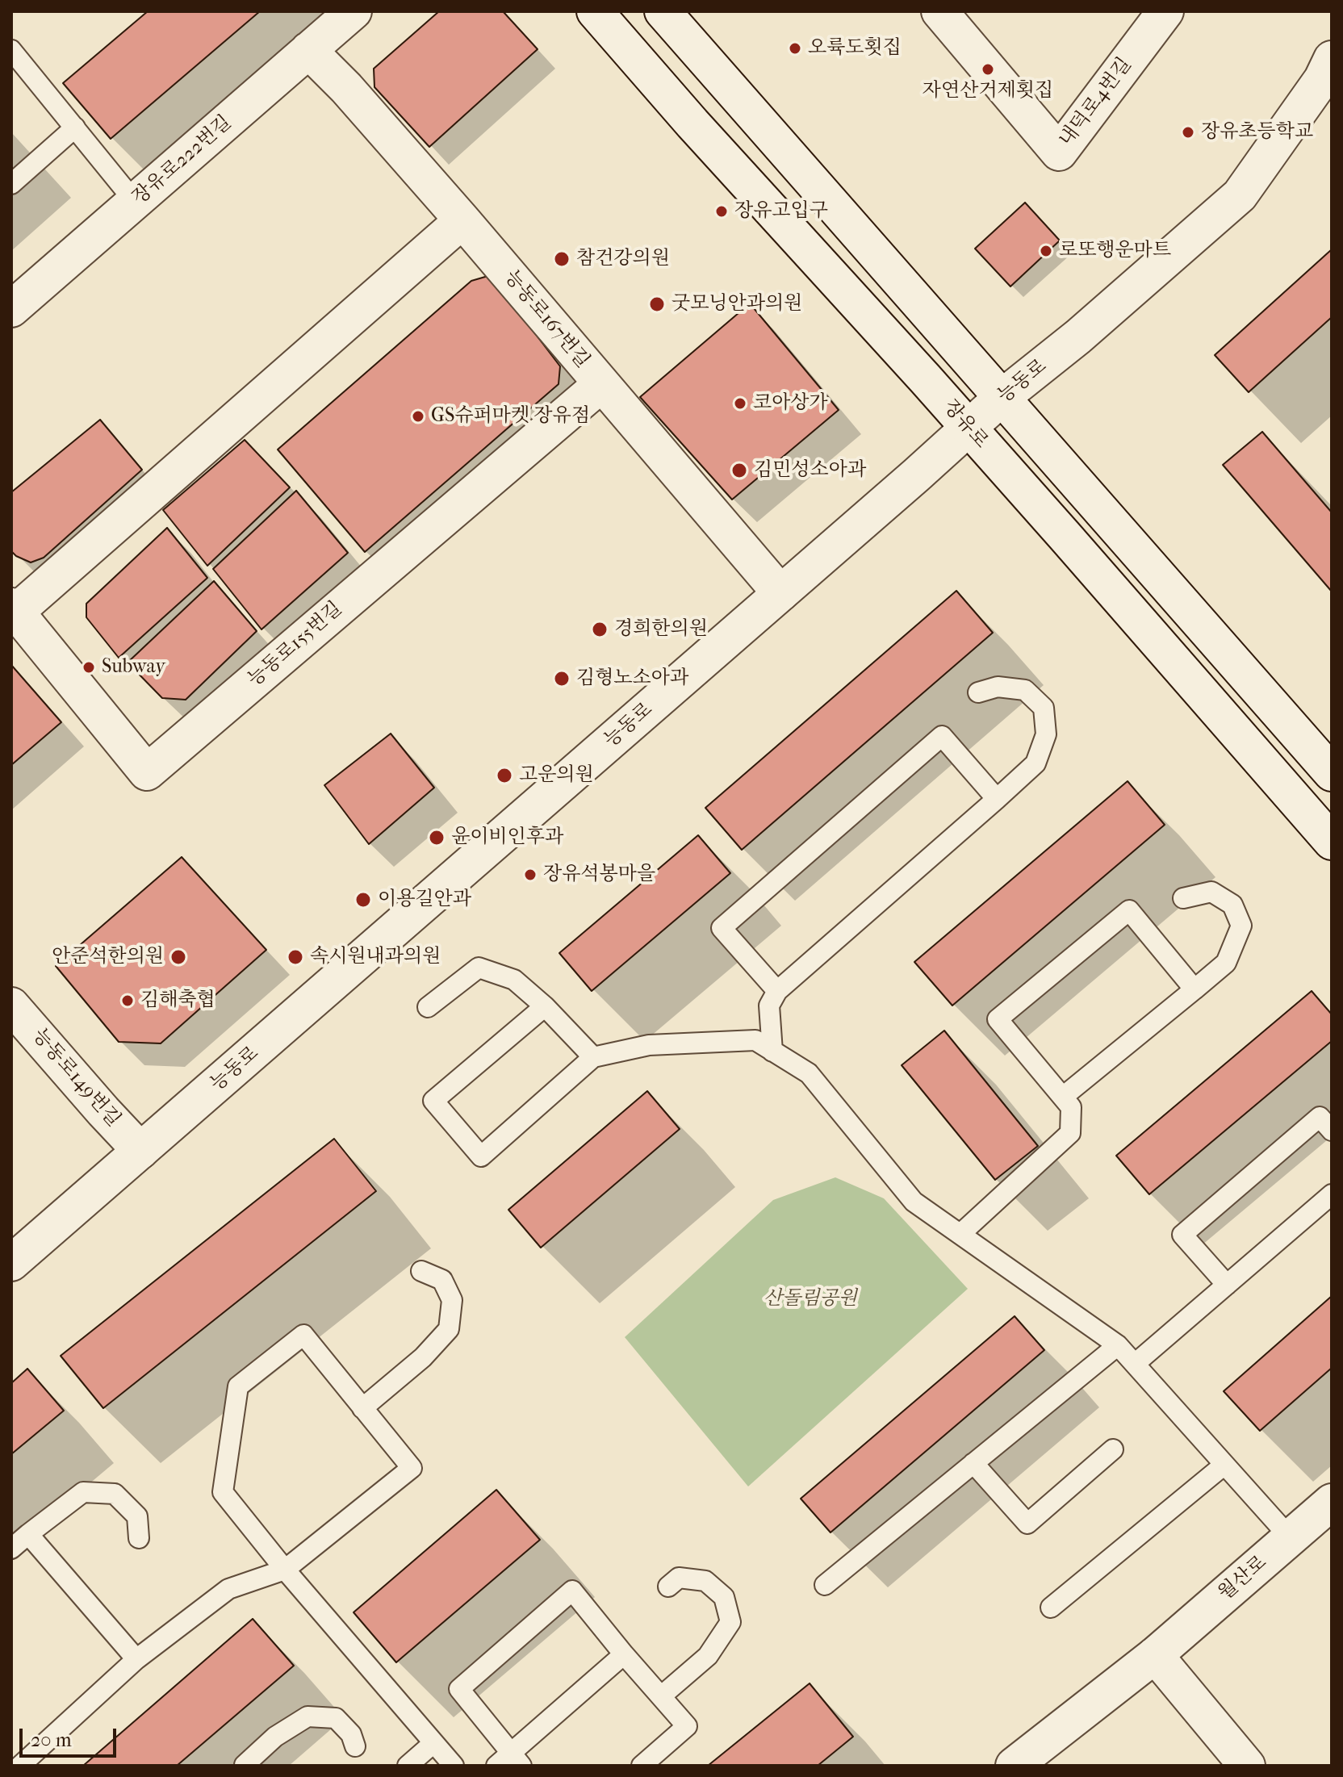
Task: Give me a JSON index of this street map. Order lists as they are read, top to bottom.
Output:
{
  "streets": {
    "street": [
      "내덕로4번길",
      "장유로222번길",
      "능동로167번길",
      "능동로",
      "장유로",
      "능동로155번길",
      "능동로149번길",
      "월산로"
    ]
  },
  "crossings": [
    ["장유로222번길", "능동로167번길"],
    ["능동로167번길", "능동로"],
    ["능동로167번길", "능동로155번길"],
    ["능동로", "장유로"],
    ["능동로", "능동로149번길"]
  ],
  "parks": ["산돌림공원"],
  "places": [
    "오륙도횟집",
    "자연산거제횟집",
    "장유초등학교",
    "장유고입구",
    "로또행운마트",
    "참건강의원",
    "굿모닝안과의원",
    "코아상가",
    "GS슈퍼마켓 장유점",
    "김민성소아과",
    "경희한의원",
    "Subway",
    "김형노소아과",
    "고운의원",
    "윤이비인후과",
    "장유석봉마을",
    "이용길안과",
    "안준석한의원",
    "속시원내과의원",
    "김해축협"
  ],
  "scale_bar": "20 m"
}
